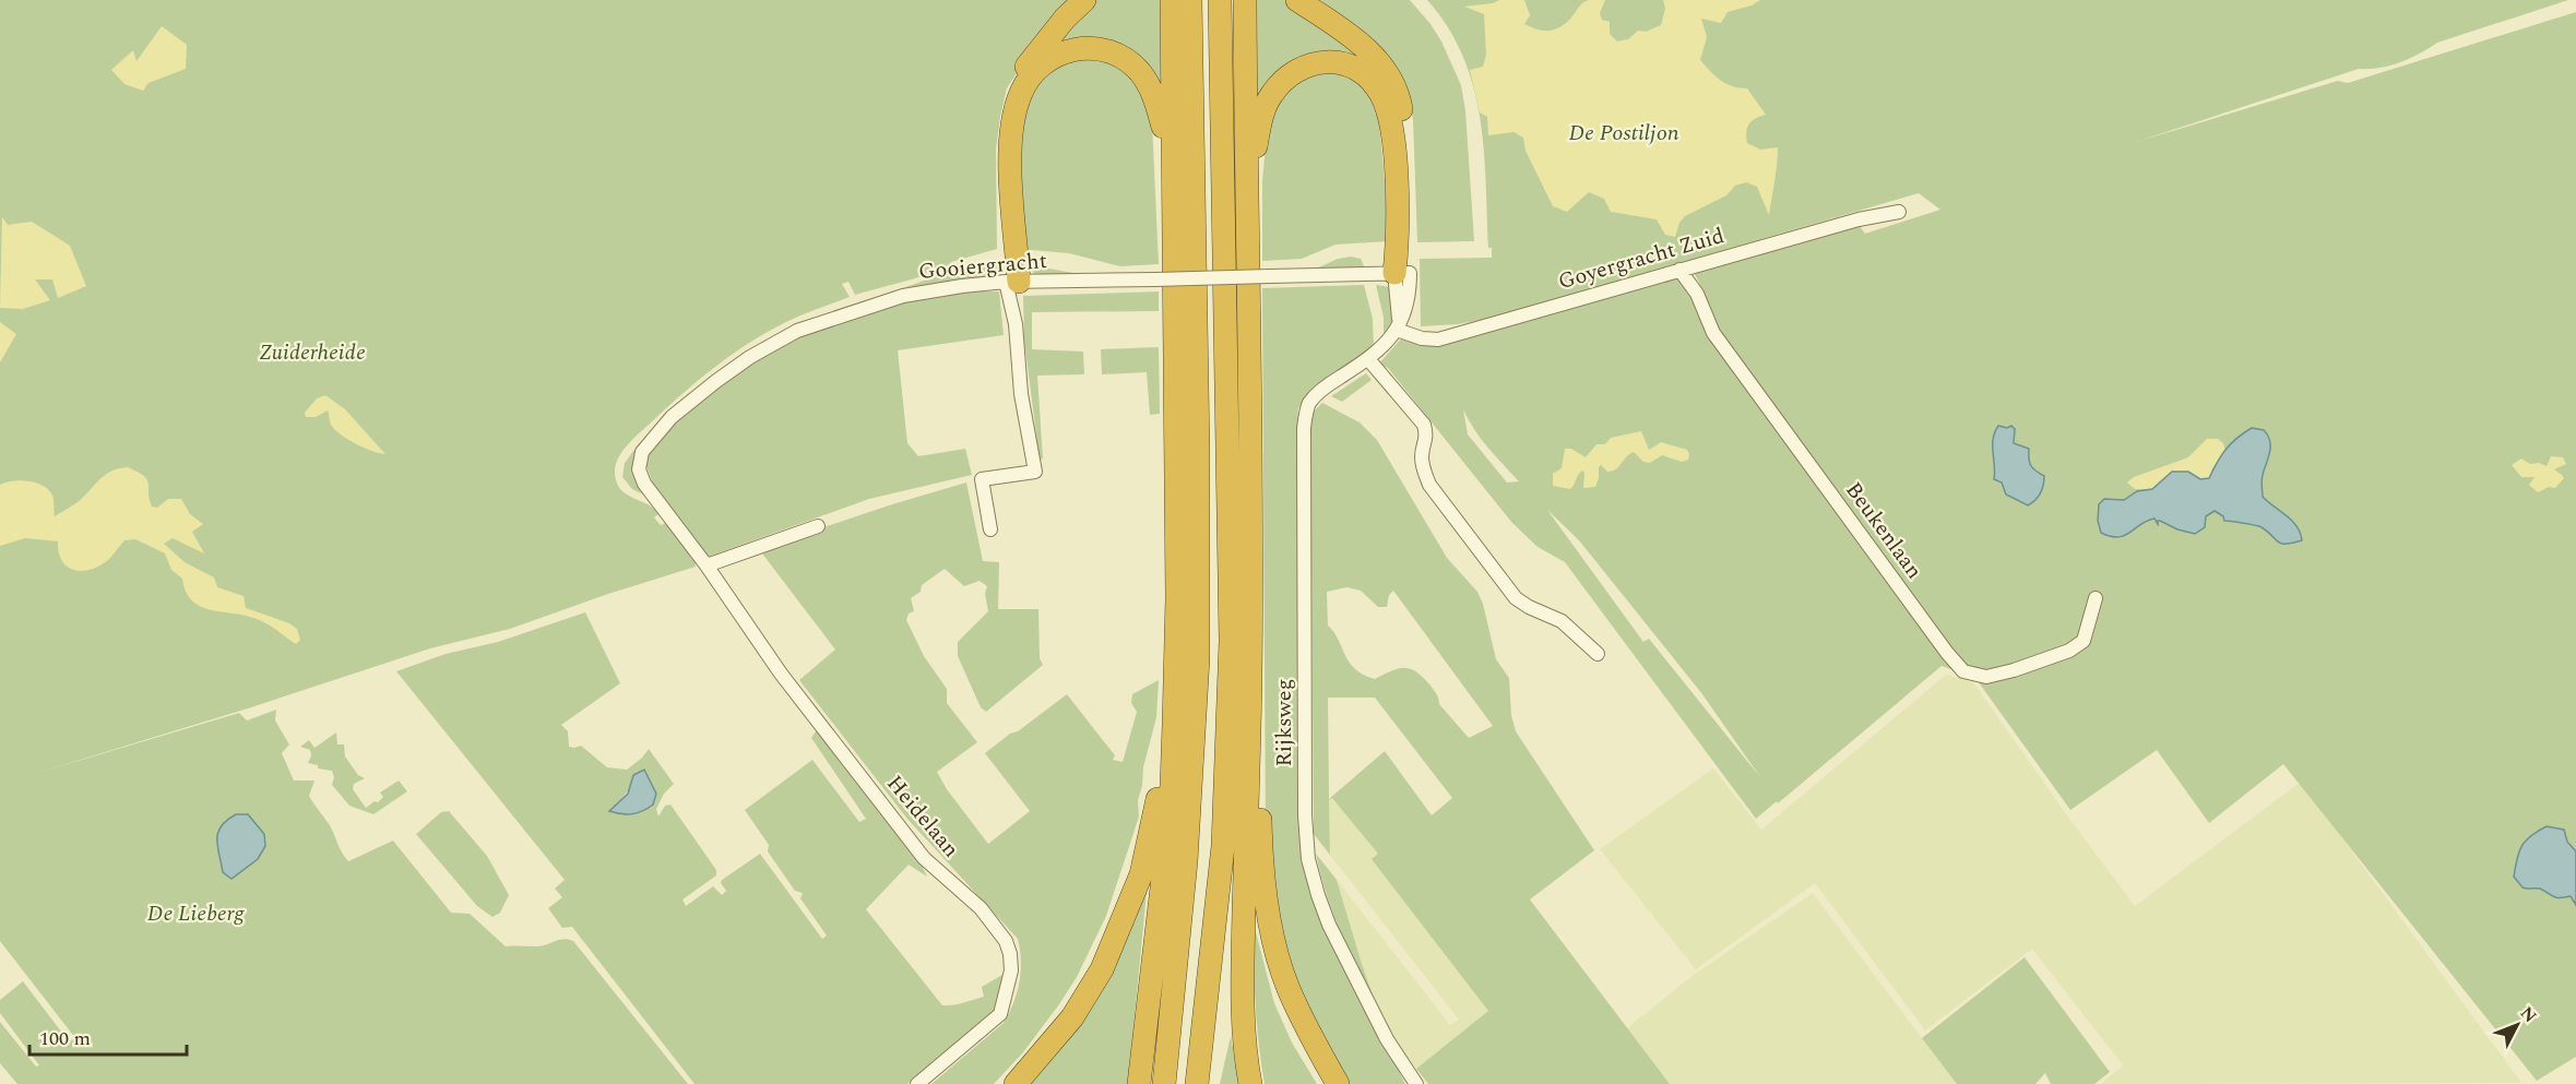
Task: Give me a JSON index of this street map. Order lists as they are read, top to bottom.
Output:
{
  "streets": {
    "street": [
      "Goyergracht Zuid",
      "Gooiergracht",
      "Beukenlaan",
      "Rijksweg",
      "Heidelaan"
    ]
  },
  "crossings": [
    ["Goyergracht Zuid", "Beukenlaan"],
    ["Gooiergracht", "Heidelaan"]
  ],
  "parks": ["De Postiljon", "Zuiderheide", "De Lieberg"],
  "scale_bar": "100 m",
  "north": "top right"
}
